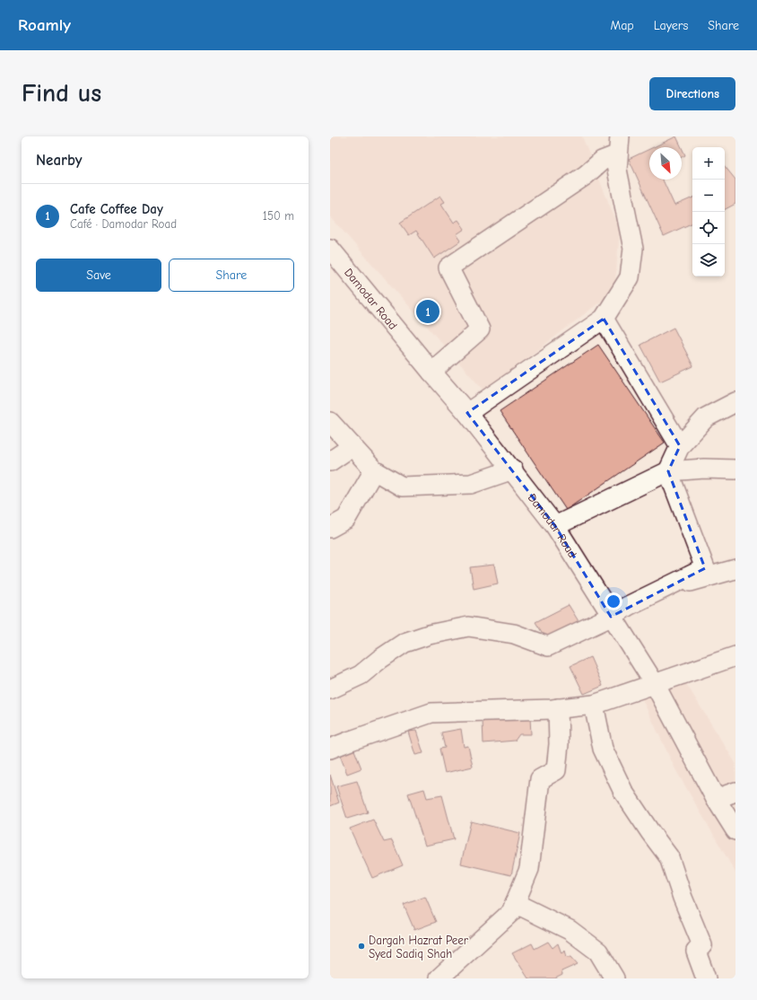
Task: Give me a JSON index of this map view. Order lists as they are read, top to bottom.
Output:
{
  "streets": {
    "street": ["Damodar Road"]
  },
  "places": ["Dargah Hazrat Peer Syed Sadiq Shah"],
  "north": "bottom right",
  "page": {
    "header": "Roamly",
    "nav": ["Map", "Layers", "Share"],
    "buttons": [
      "Directions",
      ["Save", "Share"]
    ],
    "title": "Find us",
    "heading": "Nearby",
    "map_buttons": ["+", "−"],
    "list": [
      {
        "mark": "1",
        "name": "Cafe Coffee Day",
        "note": "Café · Damodar Road",
        "value": "150 m"
      }
    ],
    "pins": "1"
  }
}
